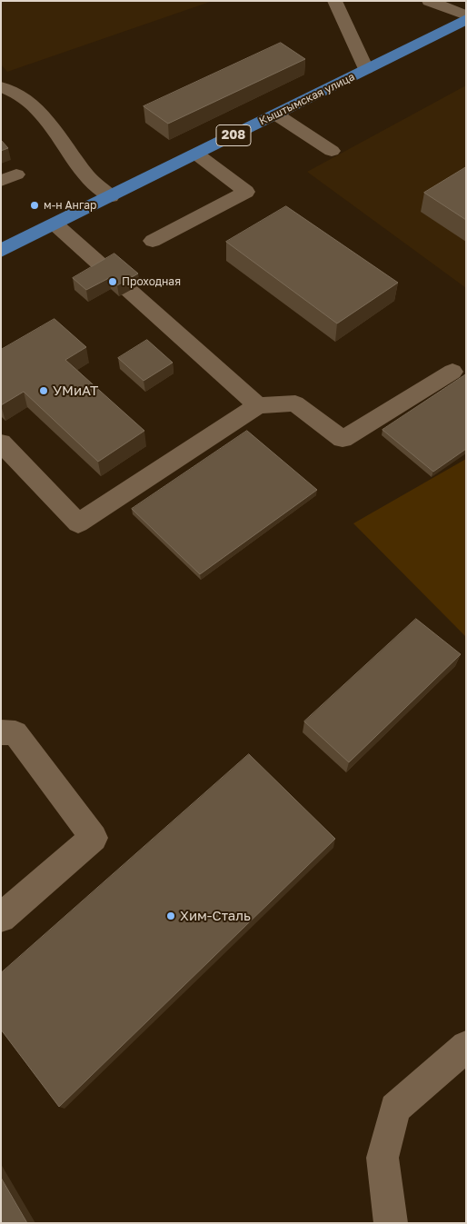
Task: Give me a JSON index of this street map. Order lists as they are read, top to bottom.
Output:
{
  "streets": {
    "main road": ["Кыштымская улица", "208"]
  },
  "places": [
    "м-н Ангар",
    "Проходная",
    "УМиАТ",
    "Хим-Сталь"
  ]
}
